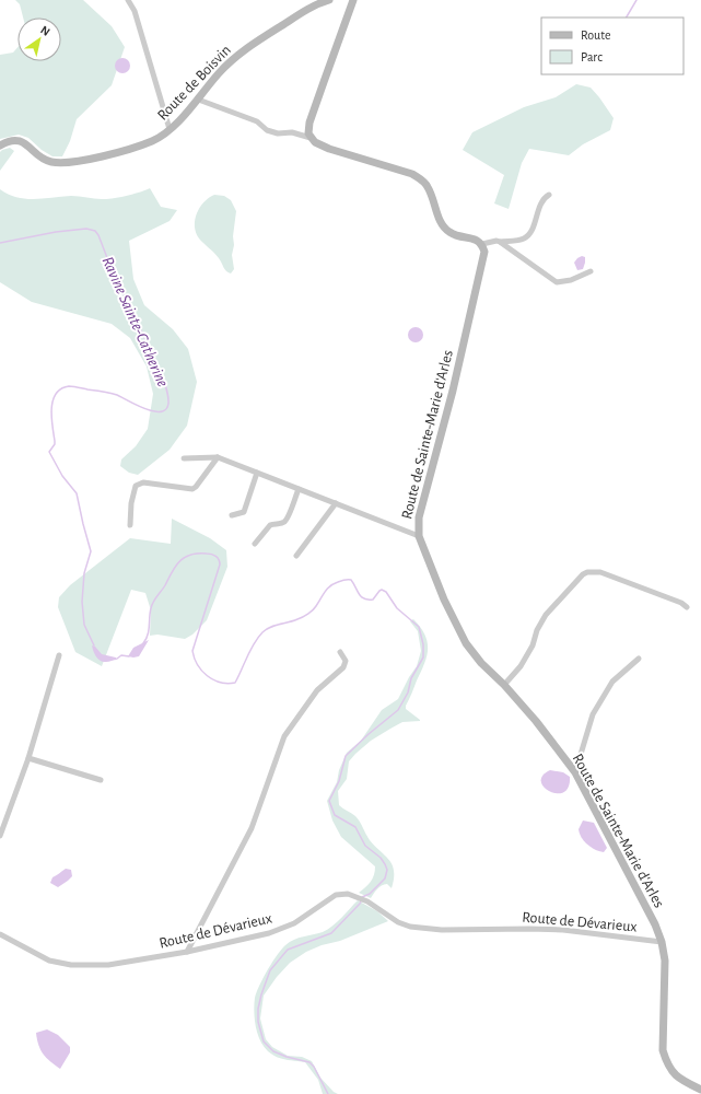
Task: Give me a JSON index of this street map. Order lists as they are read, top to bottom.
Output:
{
  "streets": {
    "main road": ["Route de Boisvin", "Route de Sainte-Marie d'Arles"],
    "street": ["Route de Dévarieux"]
  },
  "crossings": [
    ["Route de Sainte-Marie d'Arles", "Route de Dévarieux"]
  ],
  "water": ["Ravine Sainte-Catherine"],
  "legend": ["Route", "Parc"],
  "north": "top right"
}
